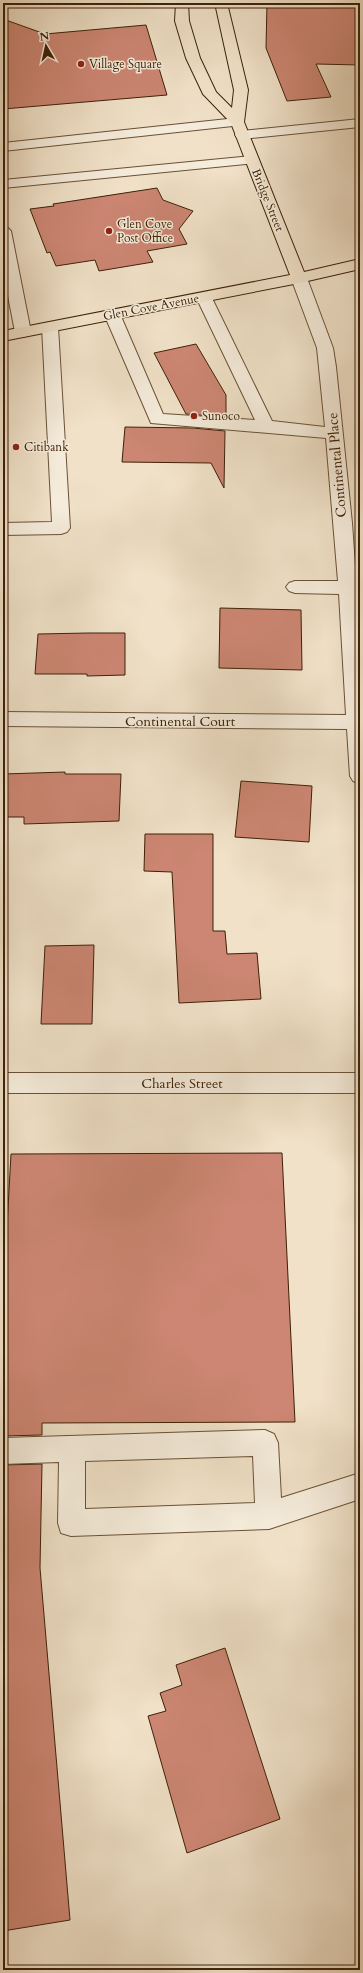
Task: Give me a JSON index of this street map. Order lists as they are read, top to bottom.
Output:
{
  "streets": {
    "main road": ["Bridge Street", "Glen Cove Avenue"],
    "street": ["Continental Place", "Continental Court", "Charles Street"]
  },
  "crossings": [
    ["Bridge Street", "Glen Cove Avenue"],
    ["Bridge Street", "Continental Place"],
    ["Glen Cove Avenue", "Continental Place"],
    ["Continental Place", "Continental Court"]
  ],
  "places": [
    "Village Square",
    "Glen Cove Post Office",
    "Sunoco",
    "Citibank"
  ],
  "north": "top"
}
